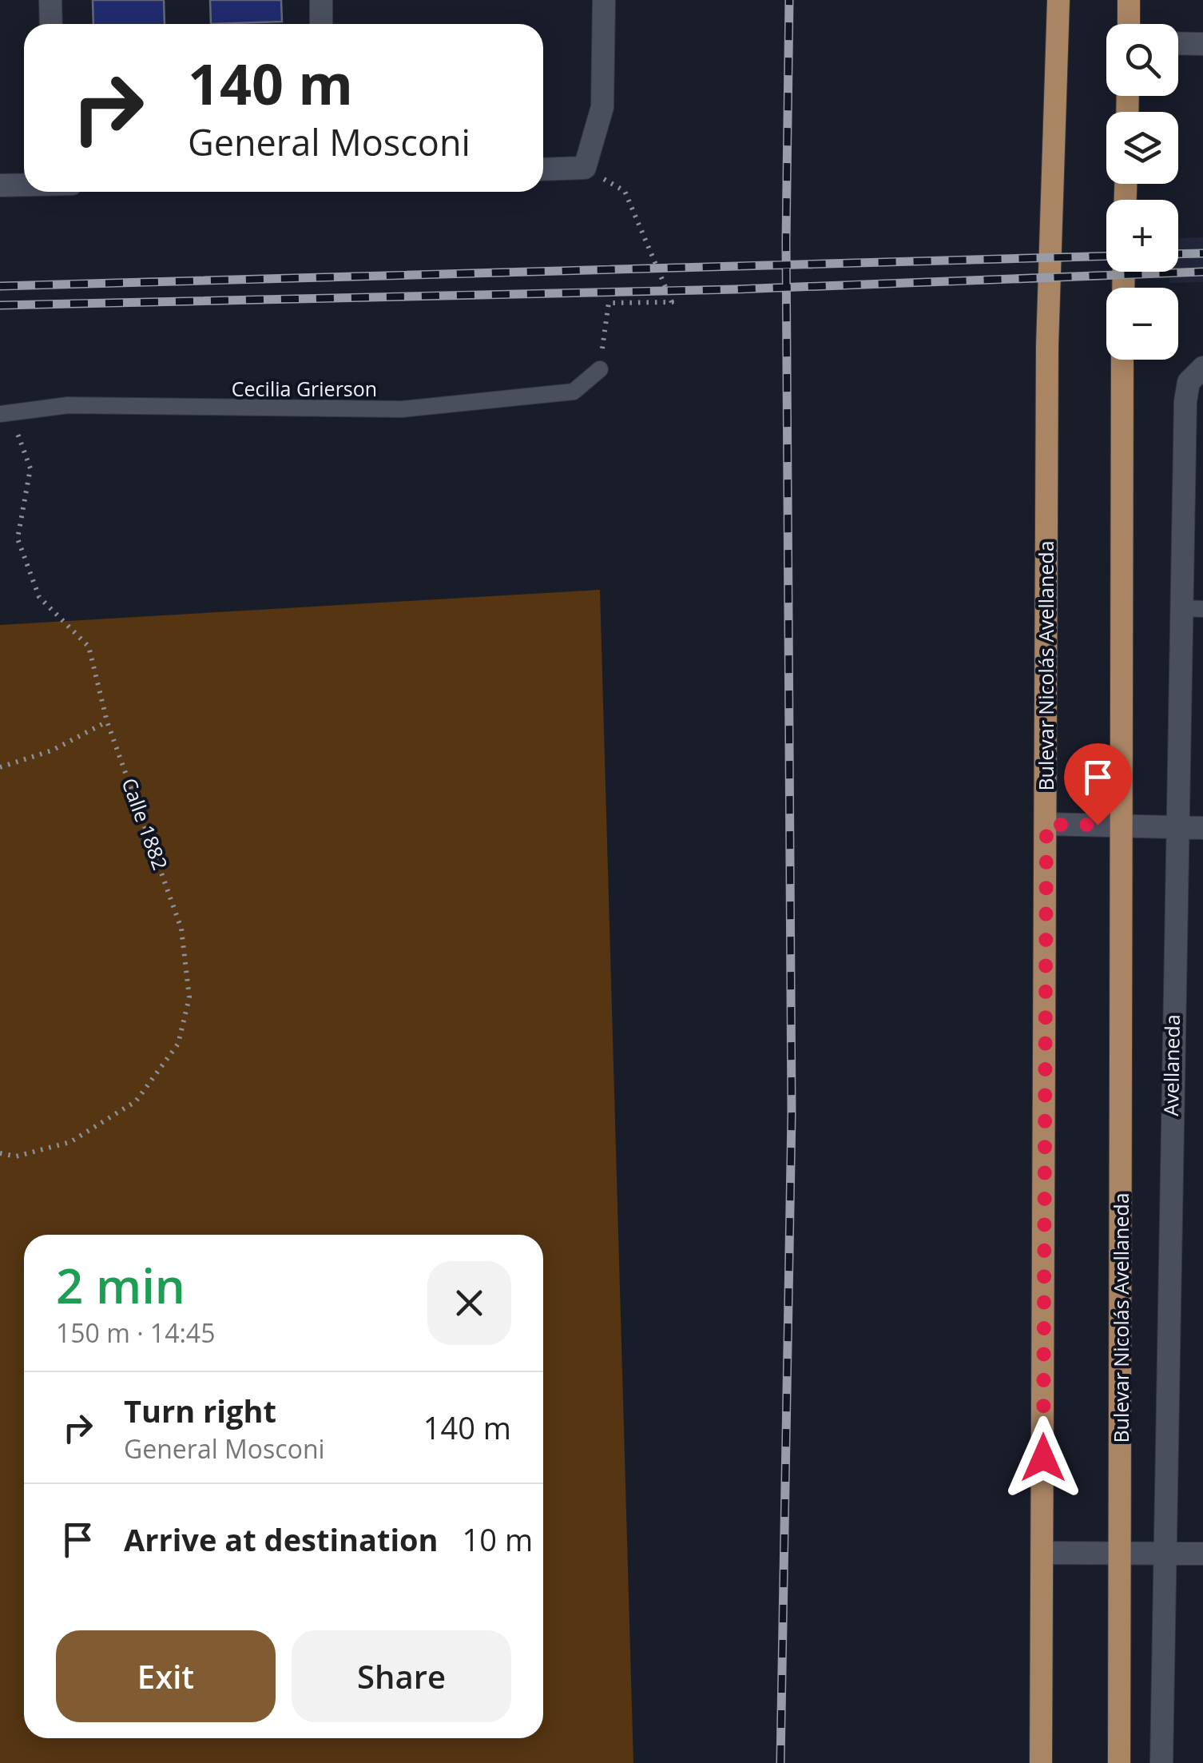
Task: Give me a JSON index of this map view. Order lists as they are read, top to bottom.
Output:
{
  "streets": {
    "main road": ["Bulevar Nicolás Avellaneda"],
    "street": ["Avellaneda"],
    "lane": ["Cecilia Grierson"],
    "path": ["Calle 1882"]
  },
  "crossings": [
    ["Cecilia Grierson", "Calle 1882"]
  ],
  "page": {
    "map_buttons": ["+", "−"],
    "turn": ["140 m", "General Mosconi"],
    "heading": ["2 min", "150 m · 14:45"],
    "list": [
      {
        "name": "Turn right",
        "note": "General Mosconi",
        "value": "140 m"
      },
      {
        "name": "Arrive at destination",
        "value": "10 m"
      }
    ],
    "buttons": ["Exit", "Share"]
  }
}
